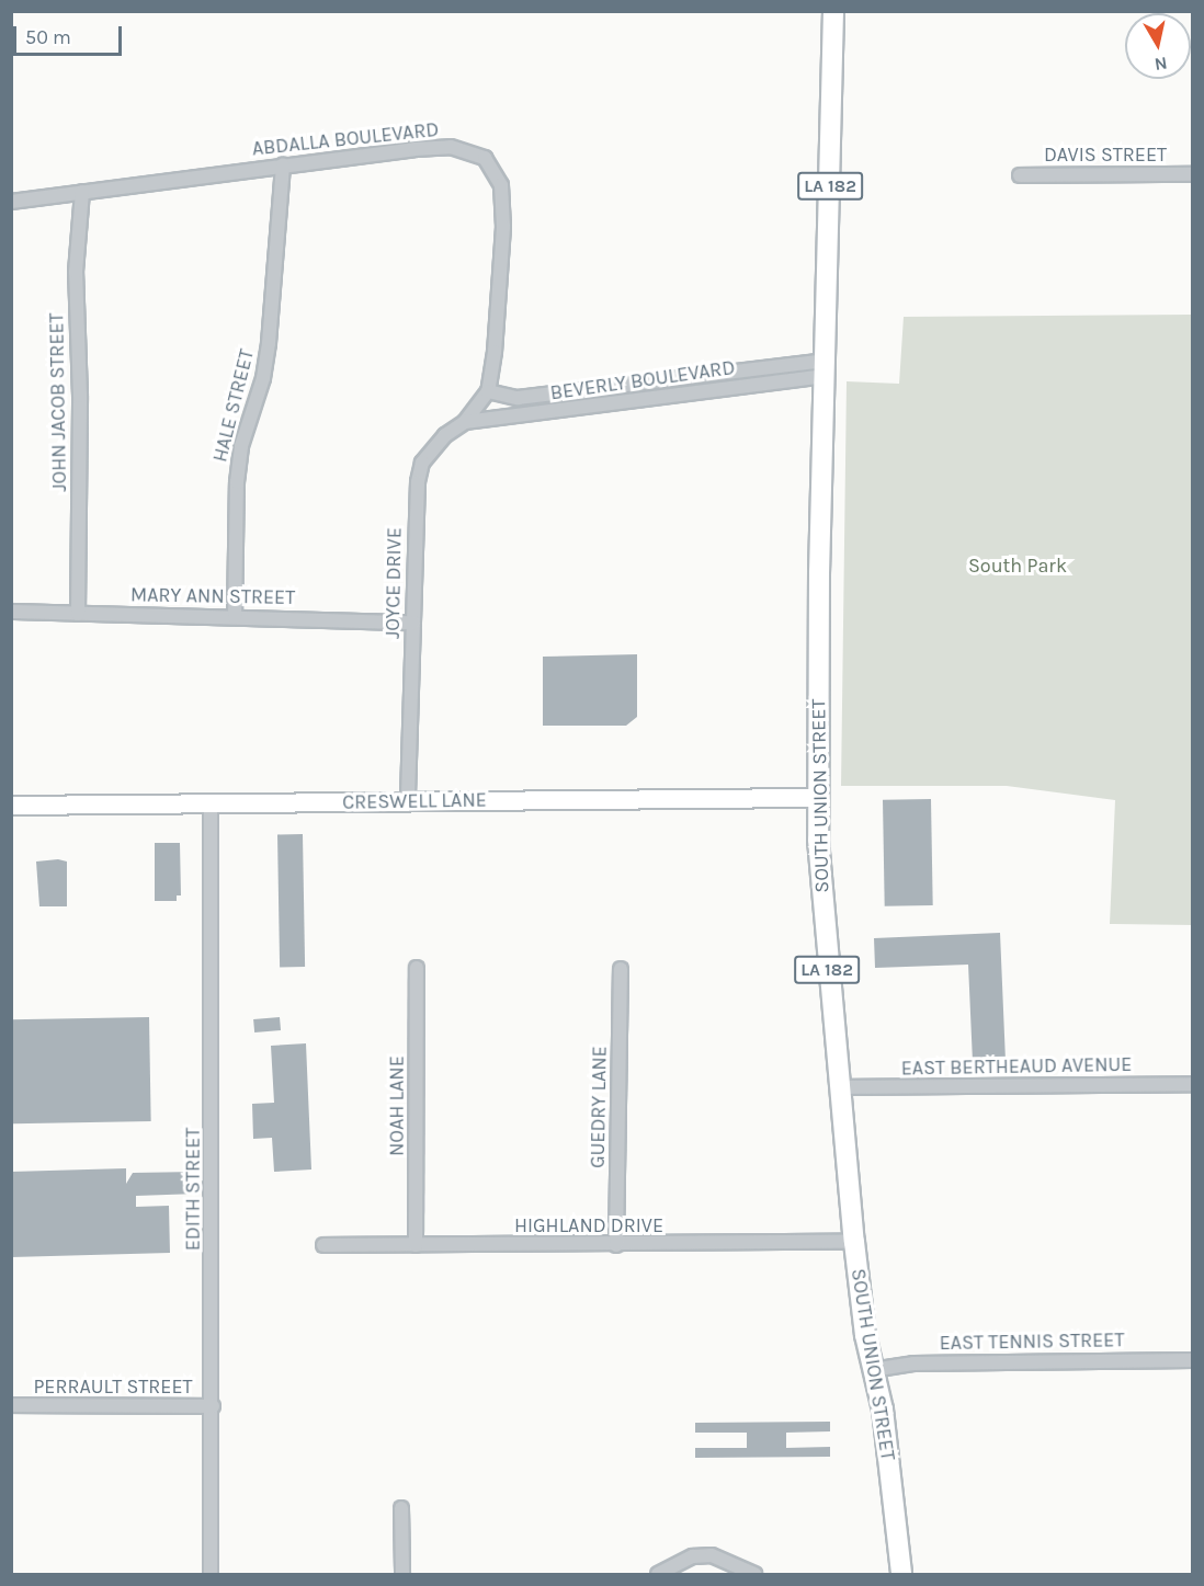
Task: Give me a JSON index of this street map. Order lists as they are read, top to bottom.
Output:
{
  "streets": {
    "main road": ["LA 182", "SOUTH UNION STREET", "CRESWELL LANE"],
    "street": [
      "ABDALLA BOULEVARD",
      "DAVIS STREET",
      "BEVERLY BOULEVARD",
      "JOHN JACOB STREET",
      "HALE STREET",
      "JOYCE DRIVE",
      "MARY ANN STREET",
      "EAST BERTHEAUD AVENUE",
      "NOAH LANE",
      "GUEDRY LANE",
      "EDITH STREET",
      "HIGHLAND DRIVE",
      "EAST TENNIS STREET",
      "PERRAULT STREET"
    ]
  },
  "crossings": [
    ["ABDALLA BOULEVARD", "BEVERLY BOULEVARD"],
    ["ABDALLA BOULEVARD", "JOHN JACOB STREET"],
    ["ABDALLA BOULEVARD", "HALE STREET"],
    ["ABDALLA BOULEVARD", "JOYCE DRIVE"],
    ["BEVERLY BOULEVARD", "JOYCE DRIVE"],
    ["BEVERLY BOULEVARD", "SOUTH UNION STREET"],
    ["JOHN JACOB STREET", "MARY ANN STREET"],
    ["HALE STREET", "MARY ANN STREET"],
    ["JOYCE DRIVE", "MARY ANN STREET"],
    ["JOYCE DRIVE", "CRESWELL LANE"],
    ["SOUTH UNION STREET", "CRESWELL LANE"],
    ["SOUTH UNION STREET", "EAST BERTHEAUD AVENUE"],
    ["SOUTH UNION STREET", "HIGHLAND DRIVE"],
    ["SOUTH UNION STREET", "EAST TENNIS STREET"],
    ["CRESWELL LANE", "EDITH STREET"],
    ["NOAH LANE", "HIGHLAND DRIVE"],
    ["GUEDRY LANE", "HIGHLAND DRIVE"],
    ["EDITH STREET", "PERRAULT STREET"]
  ],
  "parks": ["South Park"],
  "scale_bar": "50 m",
  "north": "bottom"
}
